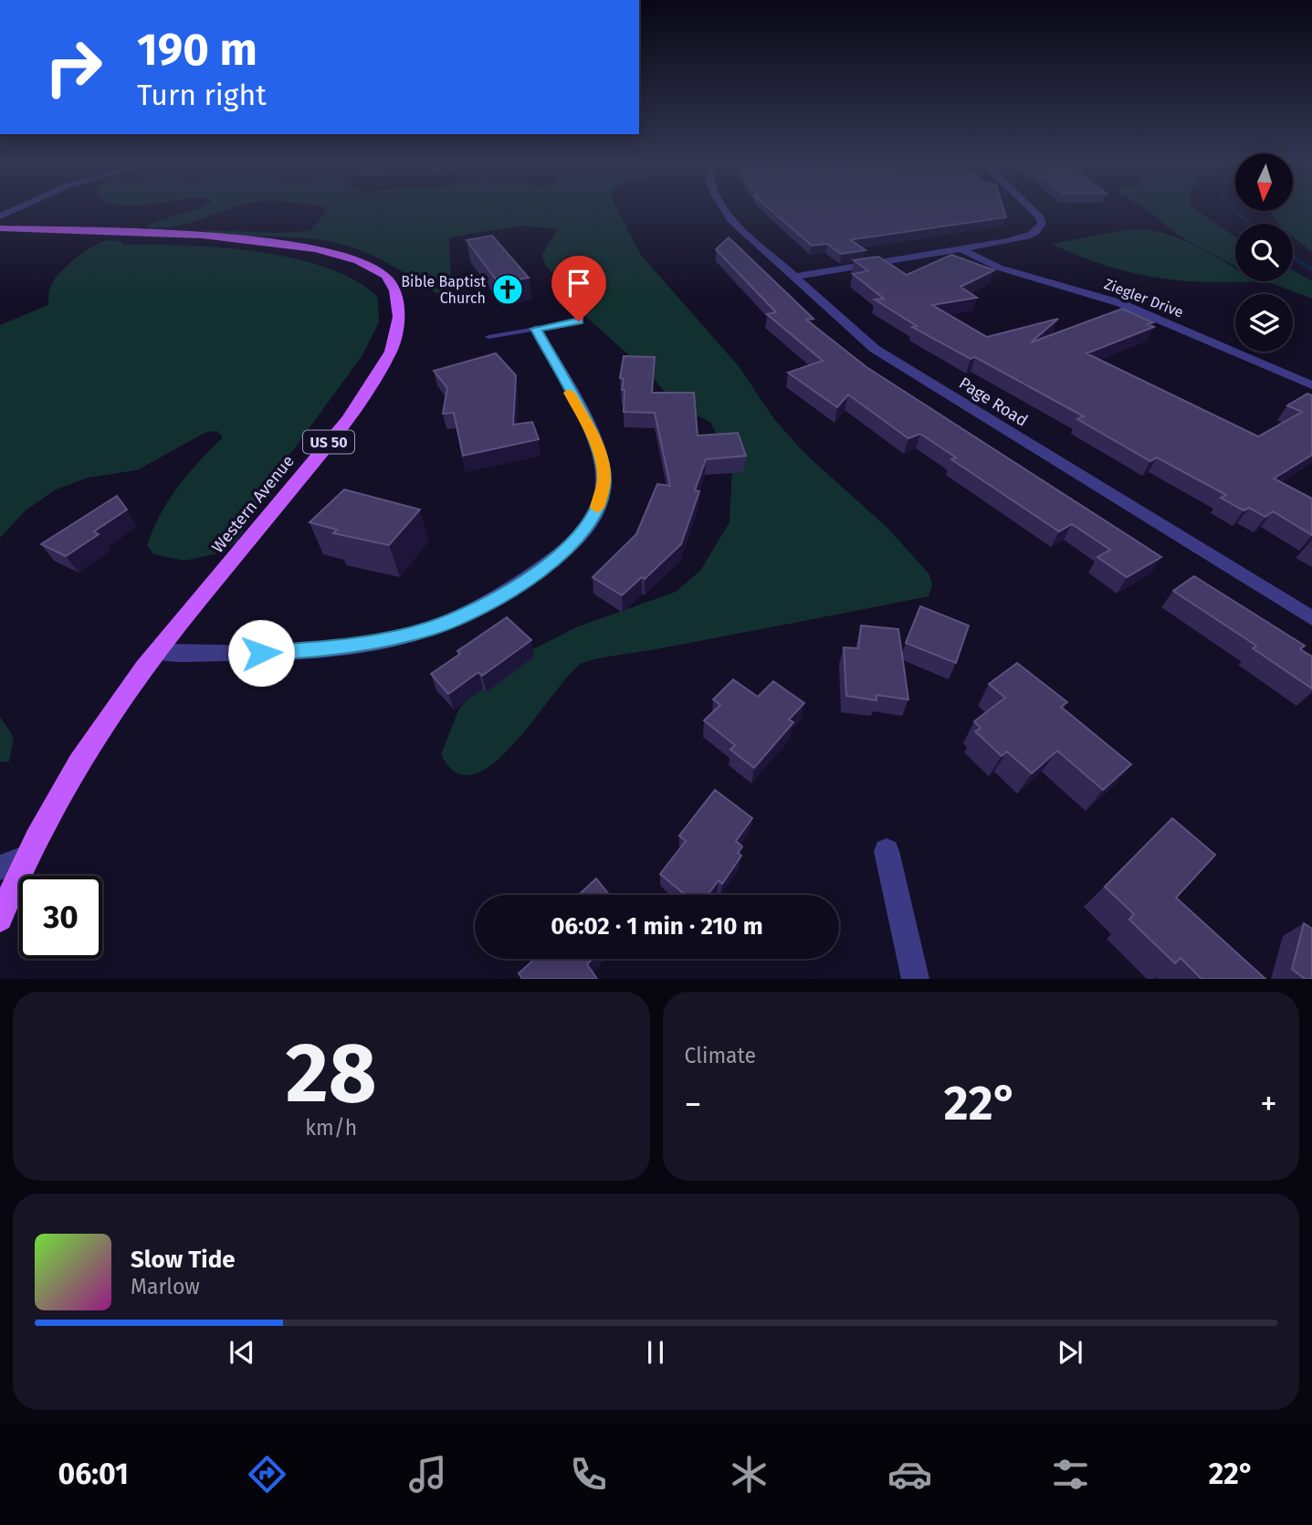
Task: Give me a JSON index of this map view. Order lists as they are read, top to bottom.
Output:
{
  "streets": {
    "main road": ["US 50", "Western Avenue"],
    "street": ["Ziegler Drive", "Page Road"]
  },
  "places": {
    "church": ["Bible Baptist Church"]
  },
  "north": "bottom",
  "page": {
    "turn": ["190 m", "Turn right"],
    "limit": "30",
    "trip": "06:02 · 1 min · 210 m",
    "tile": [
      ["28", "km/h"],
      "Climate"
    ],
    "heat": ["−", "22°", "+"],
    "song": ["Slow Tide", "Marlow"],
    "tabs": ["06:01", "22°"]
  }
}
